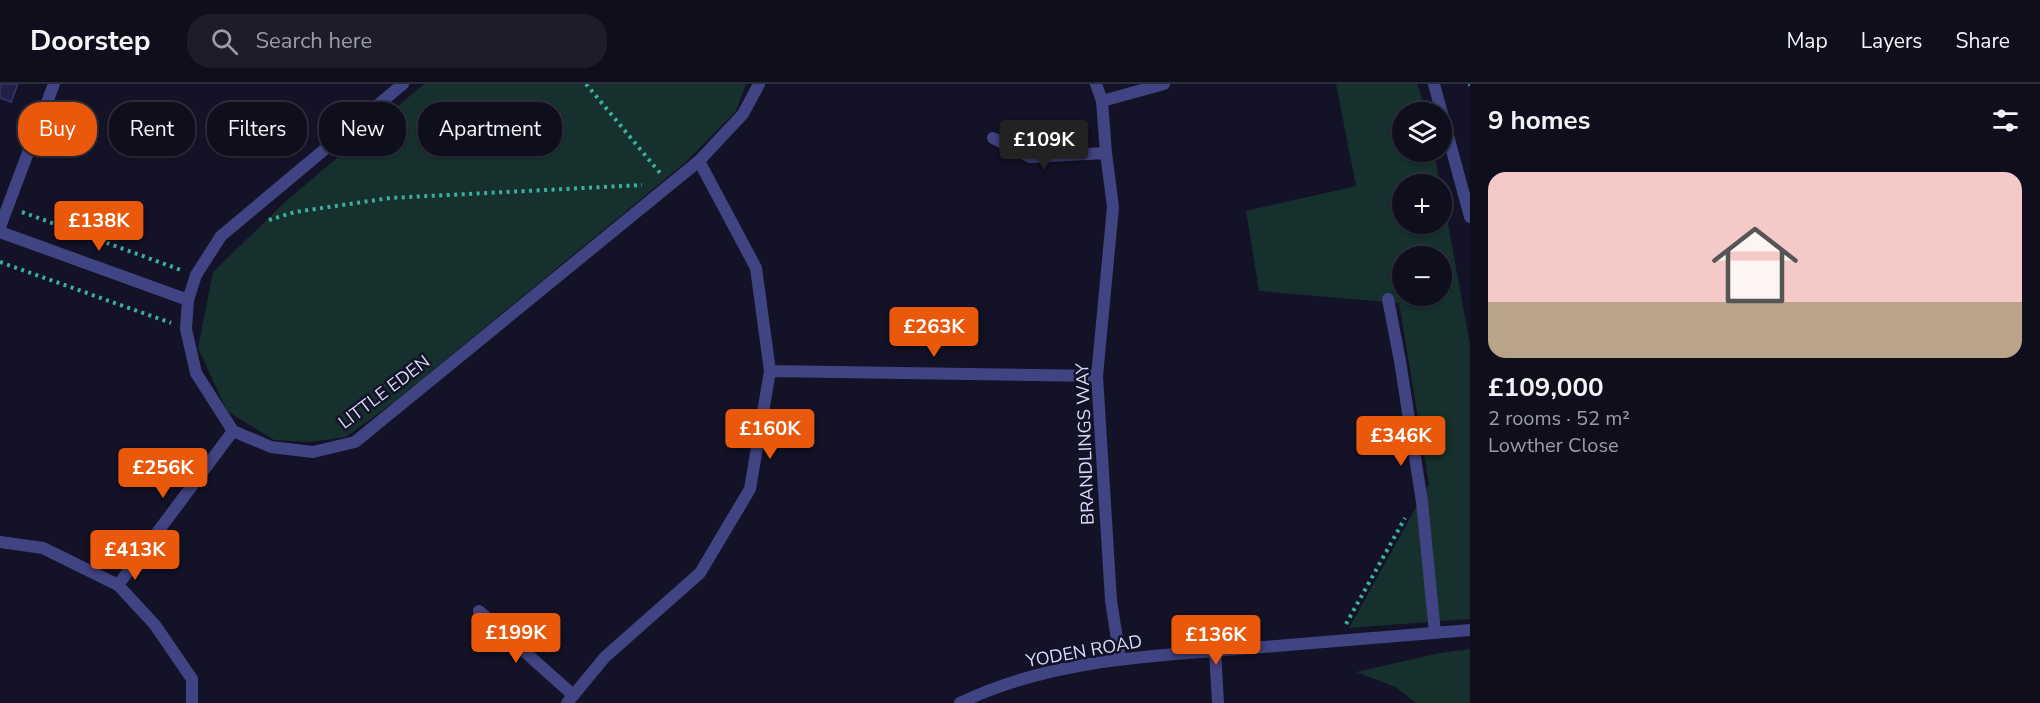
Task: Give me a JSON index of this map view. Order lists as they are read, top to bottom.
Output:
{
  "streets": {
    "street": ["LITTLE EDEN", "BRANDLINGS WAY", "YODEN ROAD"]
  },
  "crossings": [
    ["BRANDLINGS WAY", "YODEN ROAD"]
  ],
  "page": {
    "header": "Doorstep",
    "search": "Search here",
    "nav": ["Map", "Layers", "Share"],
    "heading": "9 homes",
    "map_buttons": ["+", "−"],
    "chip": [
      "Buy",
      "Rent",
      "Filters",
      "New",
      "Apartment"
    ],
    "price": [
      "£109K",
      "£138K",
      "£263K",
      "£160K",
      "£346K",
      "£256K",
      "£413K",
      "£199K",
      "£136K"
    ],
    "list": [
      {
        "name": "£109,000",
        "note": "2 rooms · 52 m² · Lowther Close"
      }
    ]
  }
}
